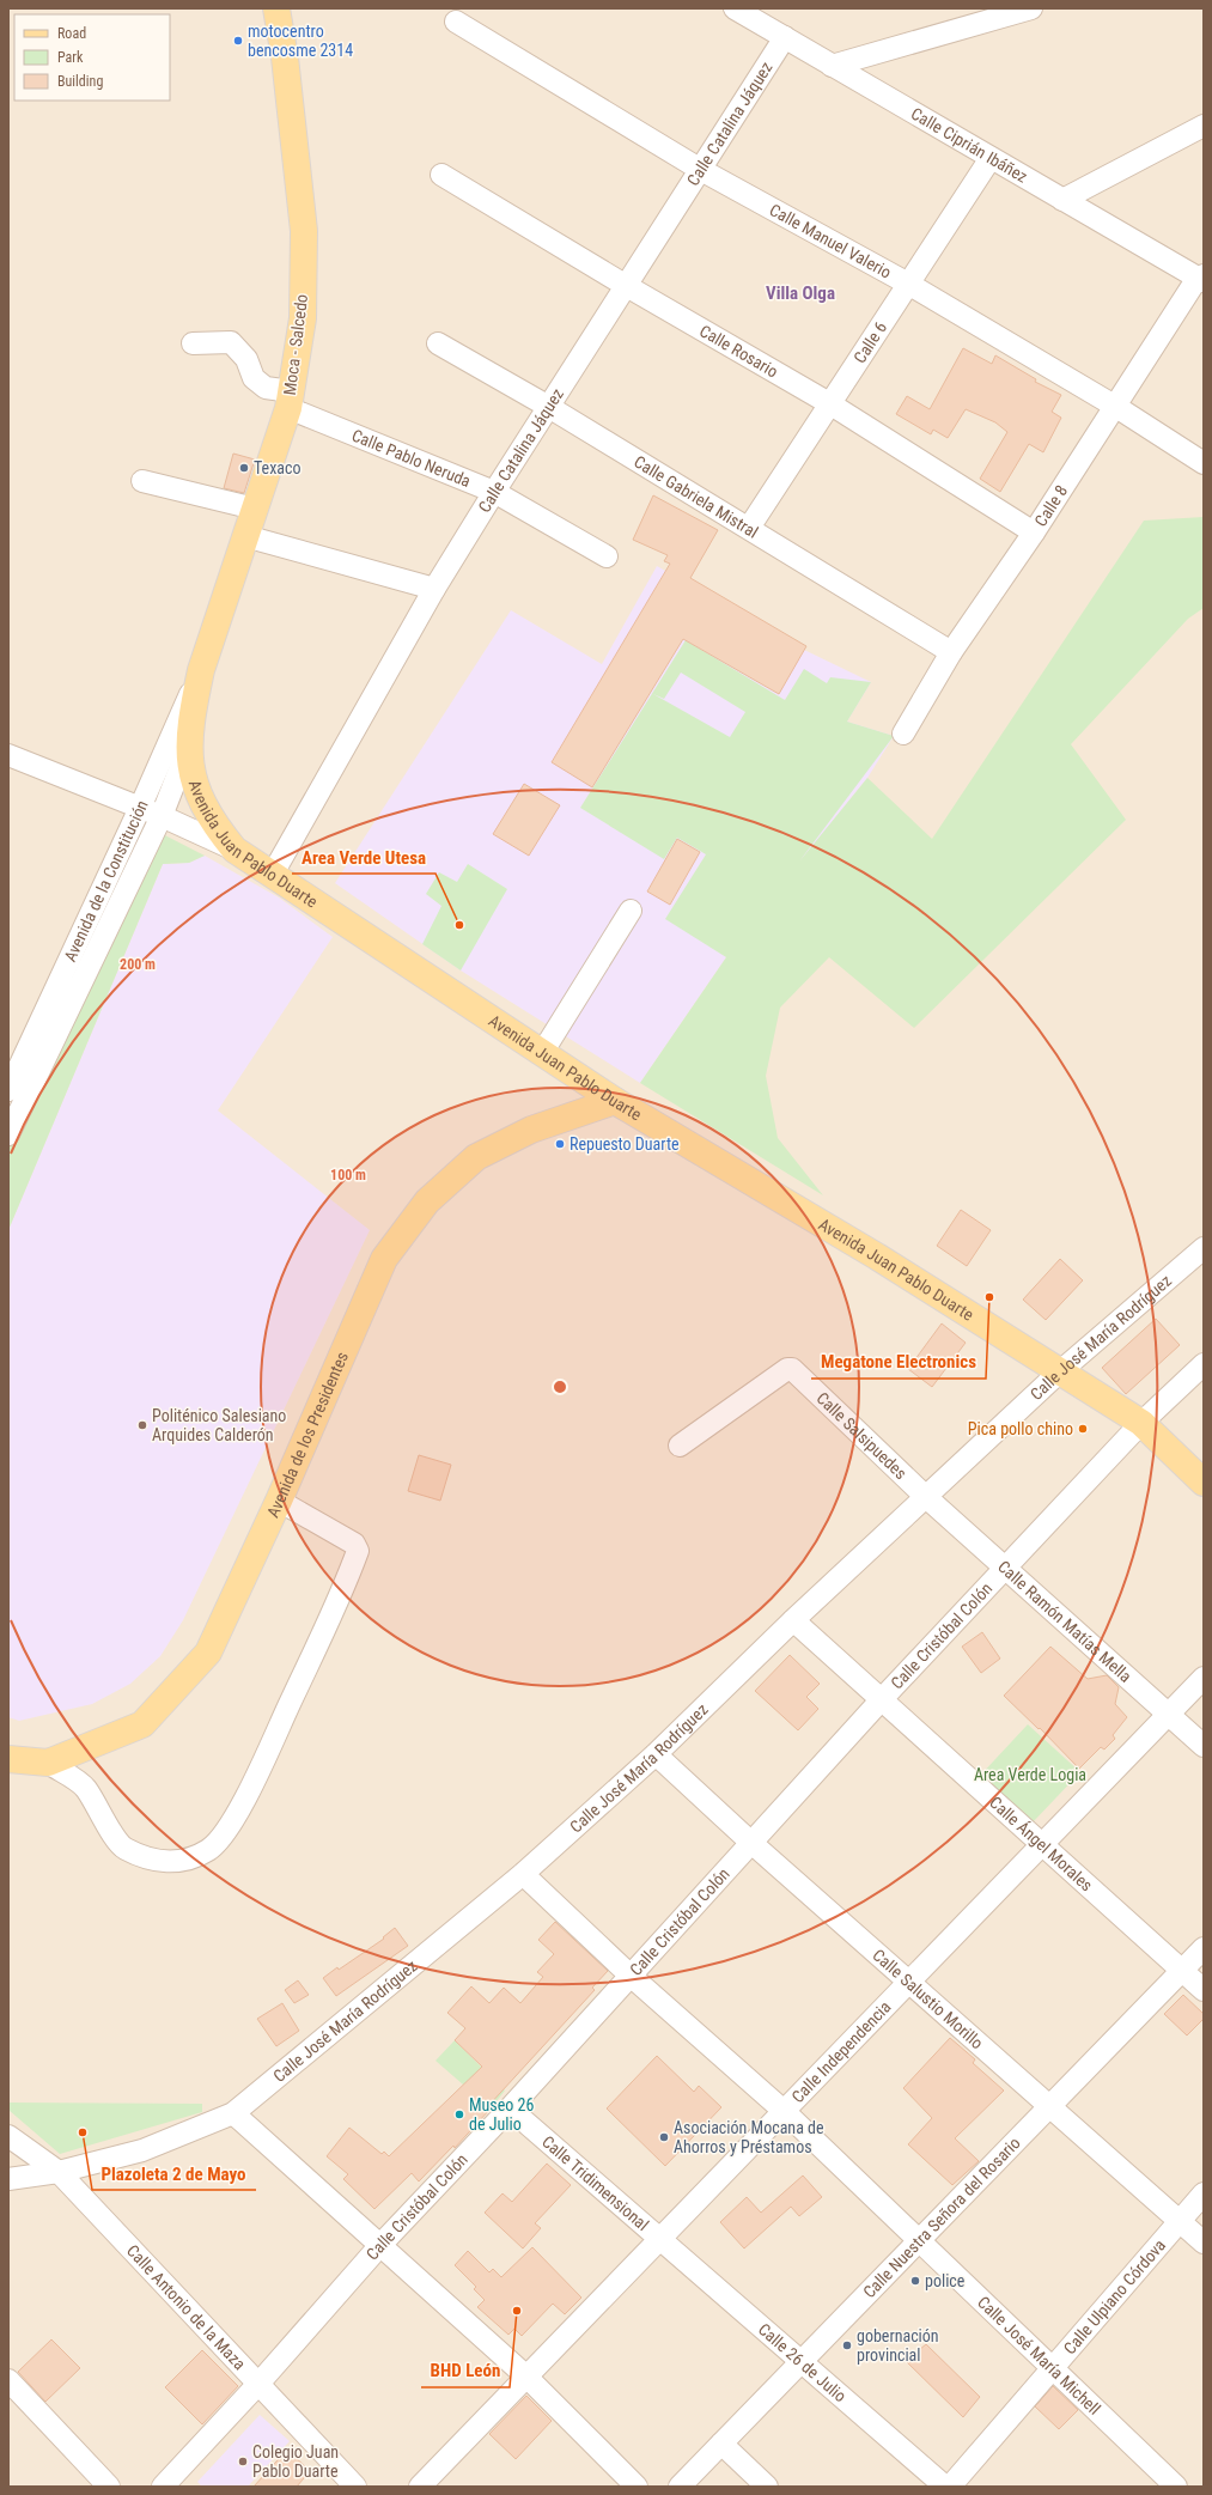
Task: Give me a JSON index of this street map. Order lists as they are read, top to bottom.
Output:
{
  "streets": {
    "main road": ["Moca - Salcedo", "Avenida Juan Pablo Duarte", "Avenida de los Presidentes"],
    "street": [
      "Calle Catalina Jáquez",
      "Calle Ciprián Ibáñez",
      "Calle Manuel Valerio",
      "Calle 6",
      "Calle Rosario",
      "Calle Pablo Neruda",
      "Calle Gabriela Mistral",
      "Calle 8",
      "Avenida de la Constitución",
      "Calle José María Rodríguez",
      "Calle Salsipuedes",
      "Calle Ramón Matías Mella",
      "Calle Cristóbal Colón",
      "Calle Ángel Morales",
      "Calle Salustio Morillo",
      "Calle Independencia",
      "Calle Tridimensional",
      "Calle Nuestra Señora del Rosario",
      "Calle Ulpiano Córdova",
      "Calle Antonio de la Maza",
      "Calle José María Michell",
      "Calle 26 de Julio"
    ]
  },
  "crossings": [
    ["Calle Catalina Jáquez", "Calle Ciprián Ibáñez"],
    ["Calle Catalina Jáquez", "Calle Manuel Valerio"],
    ["Calle Catalina Jáquez", "Calle Rosario"],
    ["Calle Catalina Jáquez", "Calle Pablo Neruda"],
    ["Calle Catalina Jáquez", "Calle Gabriela Mistral"],
    ["Calle Catalina Jáquez", "Avenida Juan Pablo Duarte"],
    ["Calle Ciprián Ibáñez", "Calle 6"],
    ["Calle Ciprián Ibáñez", "Calle 8"],
    ["Calle Manuel Valerio", "Calle 6"],
    ["Calle Manuel Valerio", "Calle 8"],
    ["Calle 6", "Calle Rosario"],
    ["Calle 6", "Calle Gabriela Mistral"],
    ["Moca - Salcedo", "Calle Pablo Neruda"],
    ["Moca - Salcedo", "Avenida Juan Pablo Duarte"],
    ["Moca - Salcedo", "Avenida de la Constitución"],
    ["Calle Rosario", "Calle 8"],
    ["Calle Gabriela Mistral", "Calle 8"],
    ["Avenida Juan Pablo Duarte", "Avenida de la Constitución"],
    ["Avenida Juan Pablo Duarte", "Calle José María Rodríguez"],
    ["Avenida Juan Pablo Duarte", "Avenida de los Presidentes"],
    ["Avenida Juan Pablo Duarte", "Calle Cristóbal Colón"],
    ["Calle José María Rodríguez", "Calle Salsipuedes"],
    ["Calle José María Rodríguez", "Calle Ramón Matías Mella"],
    ["Calle José María Rodríguez", "Calle Ángel Morales"],
    ["Calle José María Rodríguez", "Calle Salustio Morillo"],
    ["Calle José María Rodríguez", "Calle Antonio de la Maza"],
    ["Calle José María Rodríguez", "Calle José María Michell"],
    ["Calle Salsipuedes", "Calle Ramón Matías Mella"],
    ["Calle Ramón Matías Mella", "Calle Cristóbal Colón"],
    ["Calle Ramón Matías Mella", "Calle Independencia"],
    ["Calle Cristóbal Colón", "Calle Ángel Morales"],
    ["Calle Cristóbal Colón", "Calle Salustio Morillo"],
    ["Calle Cristóbal Colón", "Calle Tridimensional"],
    ["Calle Cristóbal Colón", "Calle Antonio de la Maza"],
    ["Calle Cristóbal Colón", "Calle José María Michell"],
    ["Calle Ángel Morales", "Calle Independencia"],
    ["Calle Ángel Morales", "Calle Nuestra Señora del Rosario"],
    ["Calle Salustio Morillo", "Calle Independencia"],
    ["Calle Salustio Morillo", "Calle Nuestra Señora del Rosario"],
    ["Calle Salustio Morillo", "Calle Ulpiano Córdova"],
    ["Calle Independencia", "Calle Tridimensional"],
    ["Calle Independencia", "Calle José María Michell"],
    ["Calle Independencia", "Calle 26 de Julio"],
    ["Calle Tridimensional", "Calle 26 de Julio"],
    ["Calle Nuestra Señora del Rosario", "Calle José María Michell"],
    ["Calle Nuestra Señora del Rosario", "Calle 26 de Julio"],
    ["Calle Ulpiano Córdova", "Calle José María Michell"]
  ],
  "districts": ["Villa Olga"],
  "parks": ["Area Verde Logia"],
  "places": [
    "motocentro bencosme 2314",
    "Texaco",
    "Area Verde Utesa",
    "Repuesto Duarte",
    "Megatone Electronics",
    "Politénico Salesiano Arquides Calderón",
    "Pica pollo chino",
    "Museo 26 de Julio",
    "Plazoleta 2 de Mayo",
    "Asociación Mocana de Ahorros y Préstamos",
    "police",
    "BHD León",
    "gobernación provincial",
    "Colegio Juan Pablo Duarte"
  ],
  "legend": ["Road", "Park", "Building"],
  "rings": ["200 m", "100 m"]
}
